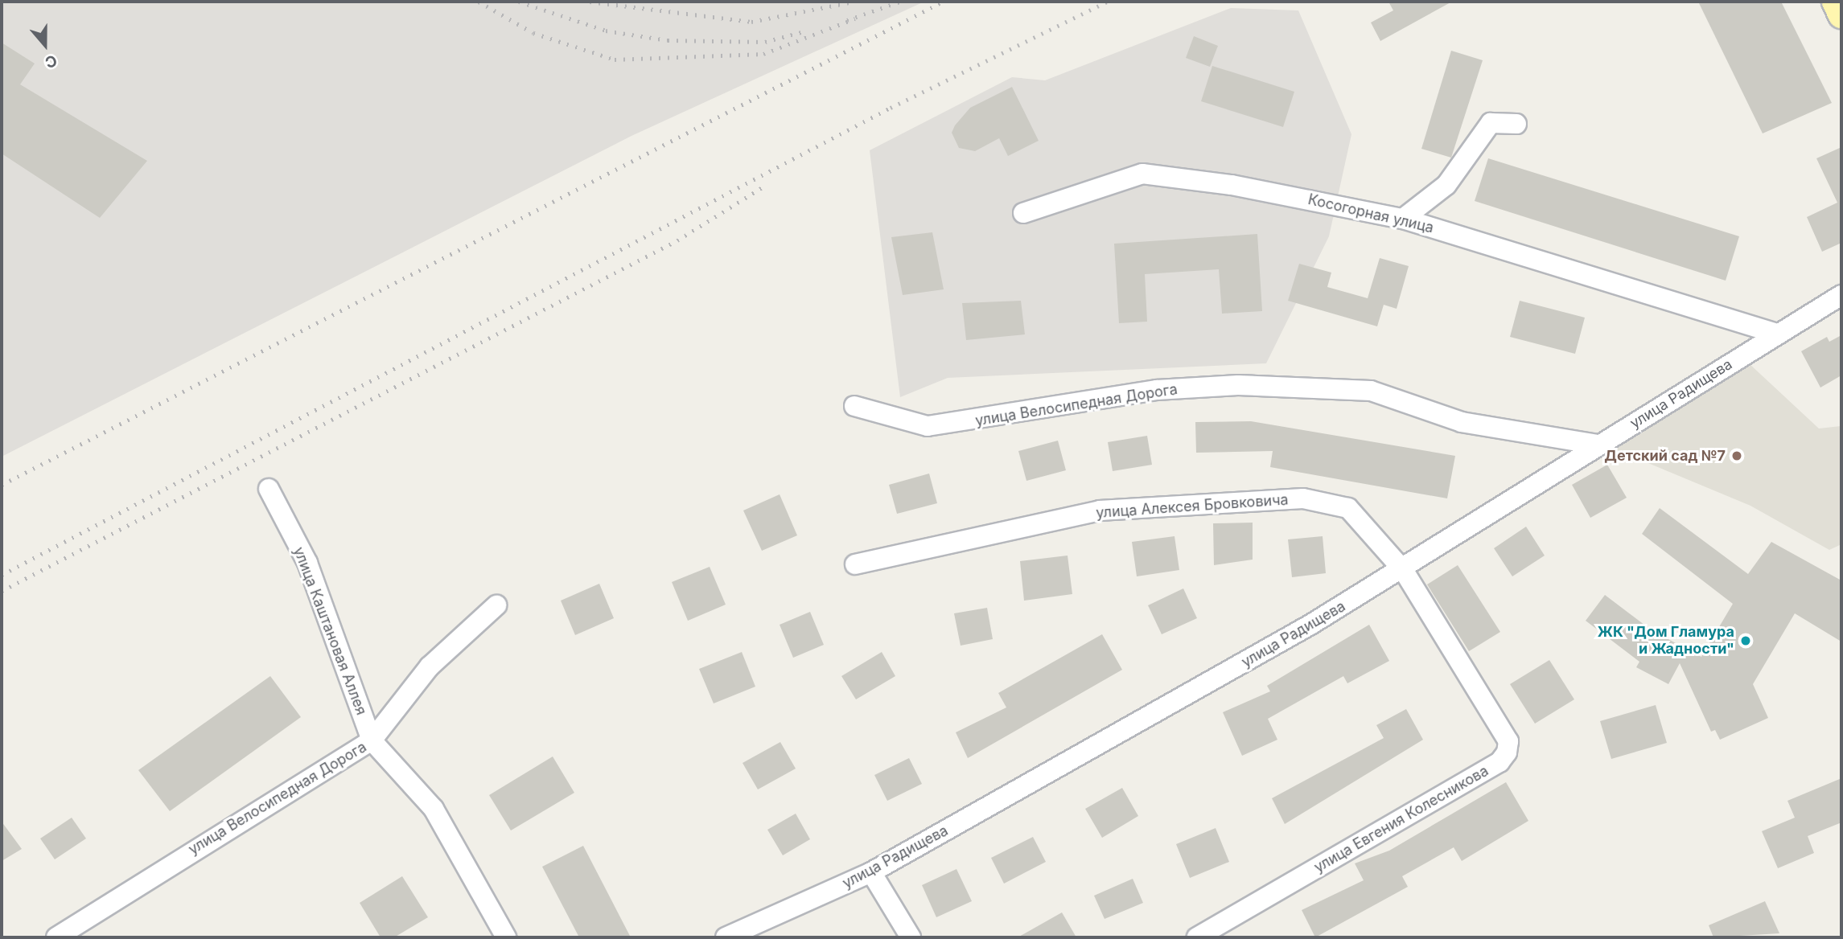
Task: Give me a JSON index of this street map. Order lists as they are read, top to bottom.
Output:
{
  "streets": {
    "street": [
      "Косогорная улица",
      "улица Радищева",
      "улица Велосипедная Дорога",
      "улица Алексея Бровковича",
      "улица Каштановая Аллея",
      "улица Евгения Колесникова"
    ]
  },
  "crossings": [
    ["Косогорная улица", "улица Радищева"],
    ["улица Радищева", "улица Велосипедная Дорога"],
    ["улица Радищева", "улица Алексея Бровковича"],
    ["улица Радищева", "улица Евгения Колесникова"],
    ["улица Велосипедная Дорога", "улица Каштановая Аллея"],
    ["улица Алексея Бровковича", "улица Евгения Колесникова"]
  ],
  "places": ["Детский сад №7", "ЖК \"Дом Гламура и Жадности\""],
  "north": "bottom"
}
